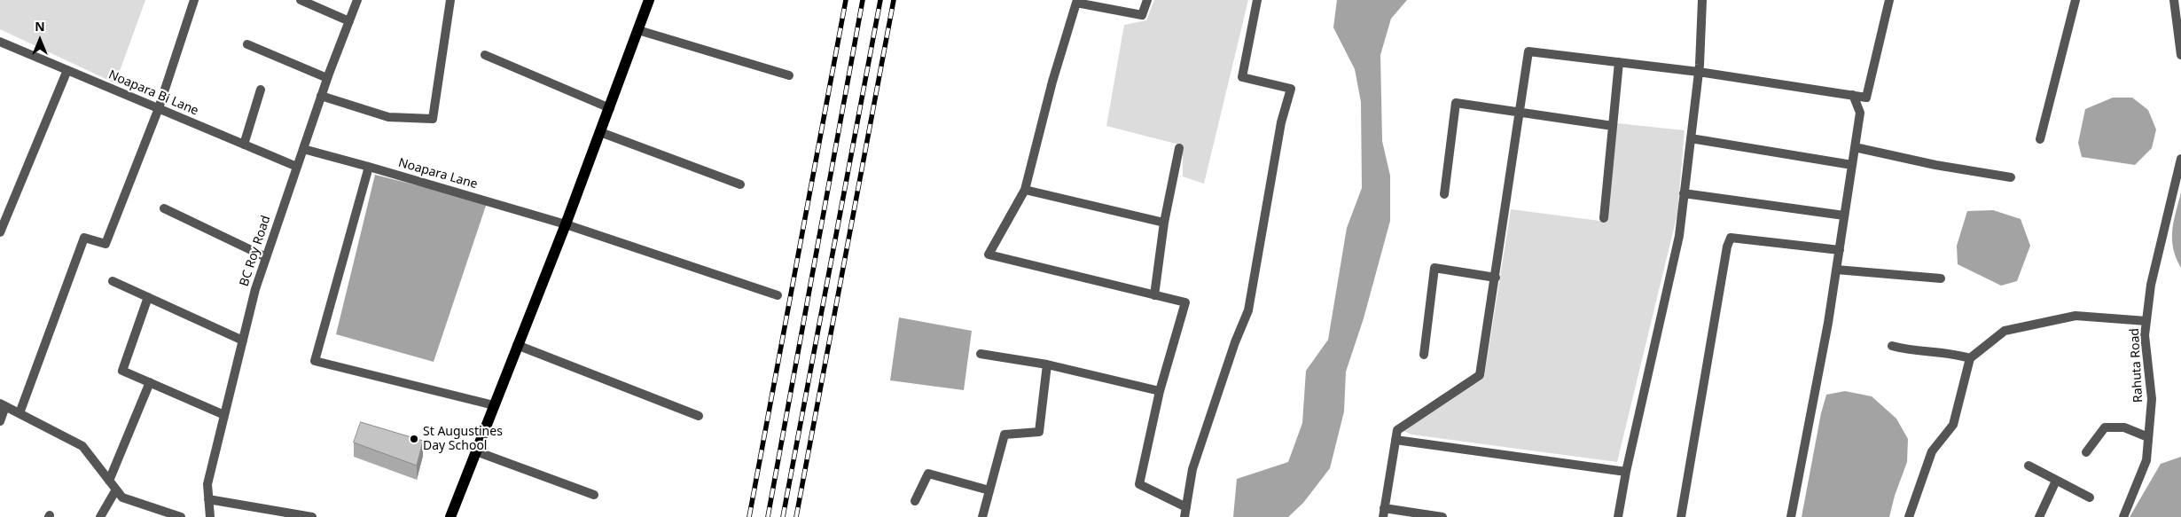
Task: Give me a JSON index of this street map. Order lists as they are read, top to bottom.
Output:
{
  "streets": {
    "street": [
      "Noapara Bi Lane",
      "Noapara Lane",
      "BC Roy Road",
      "Rahuta Road"
    ]
  },
  "crossings": [
    ["Noapara Bi Lane", "BC Roy Road"],
    ["Noapara Lane", "BC Roy Road"]
  ],
  "places": ["St Augustines Day School"],
  "north": "top"
}
